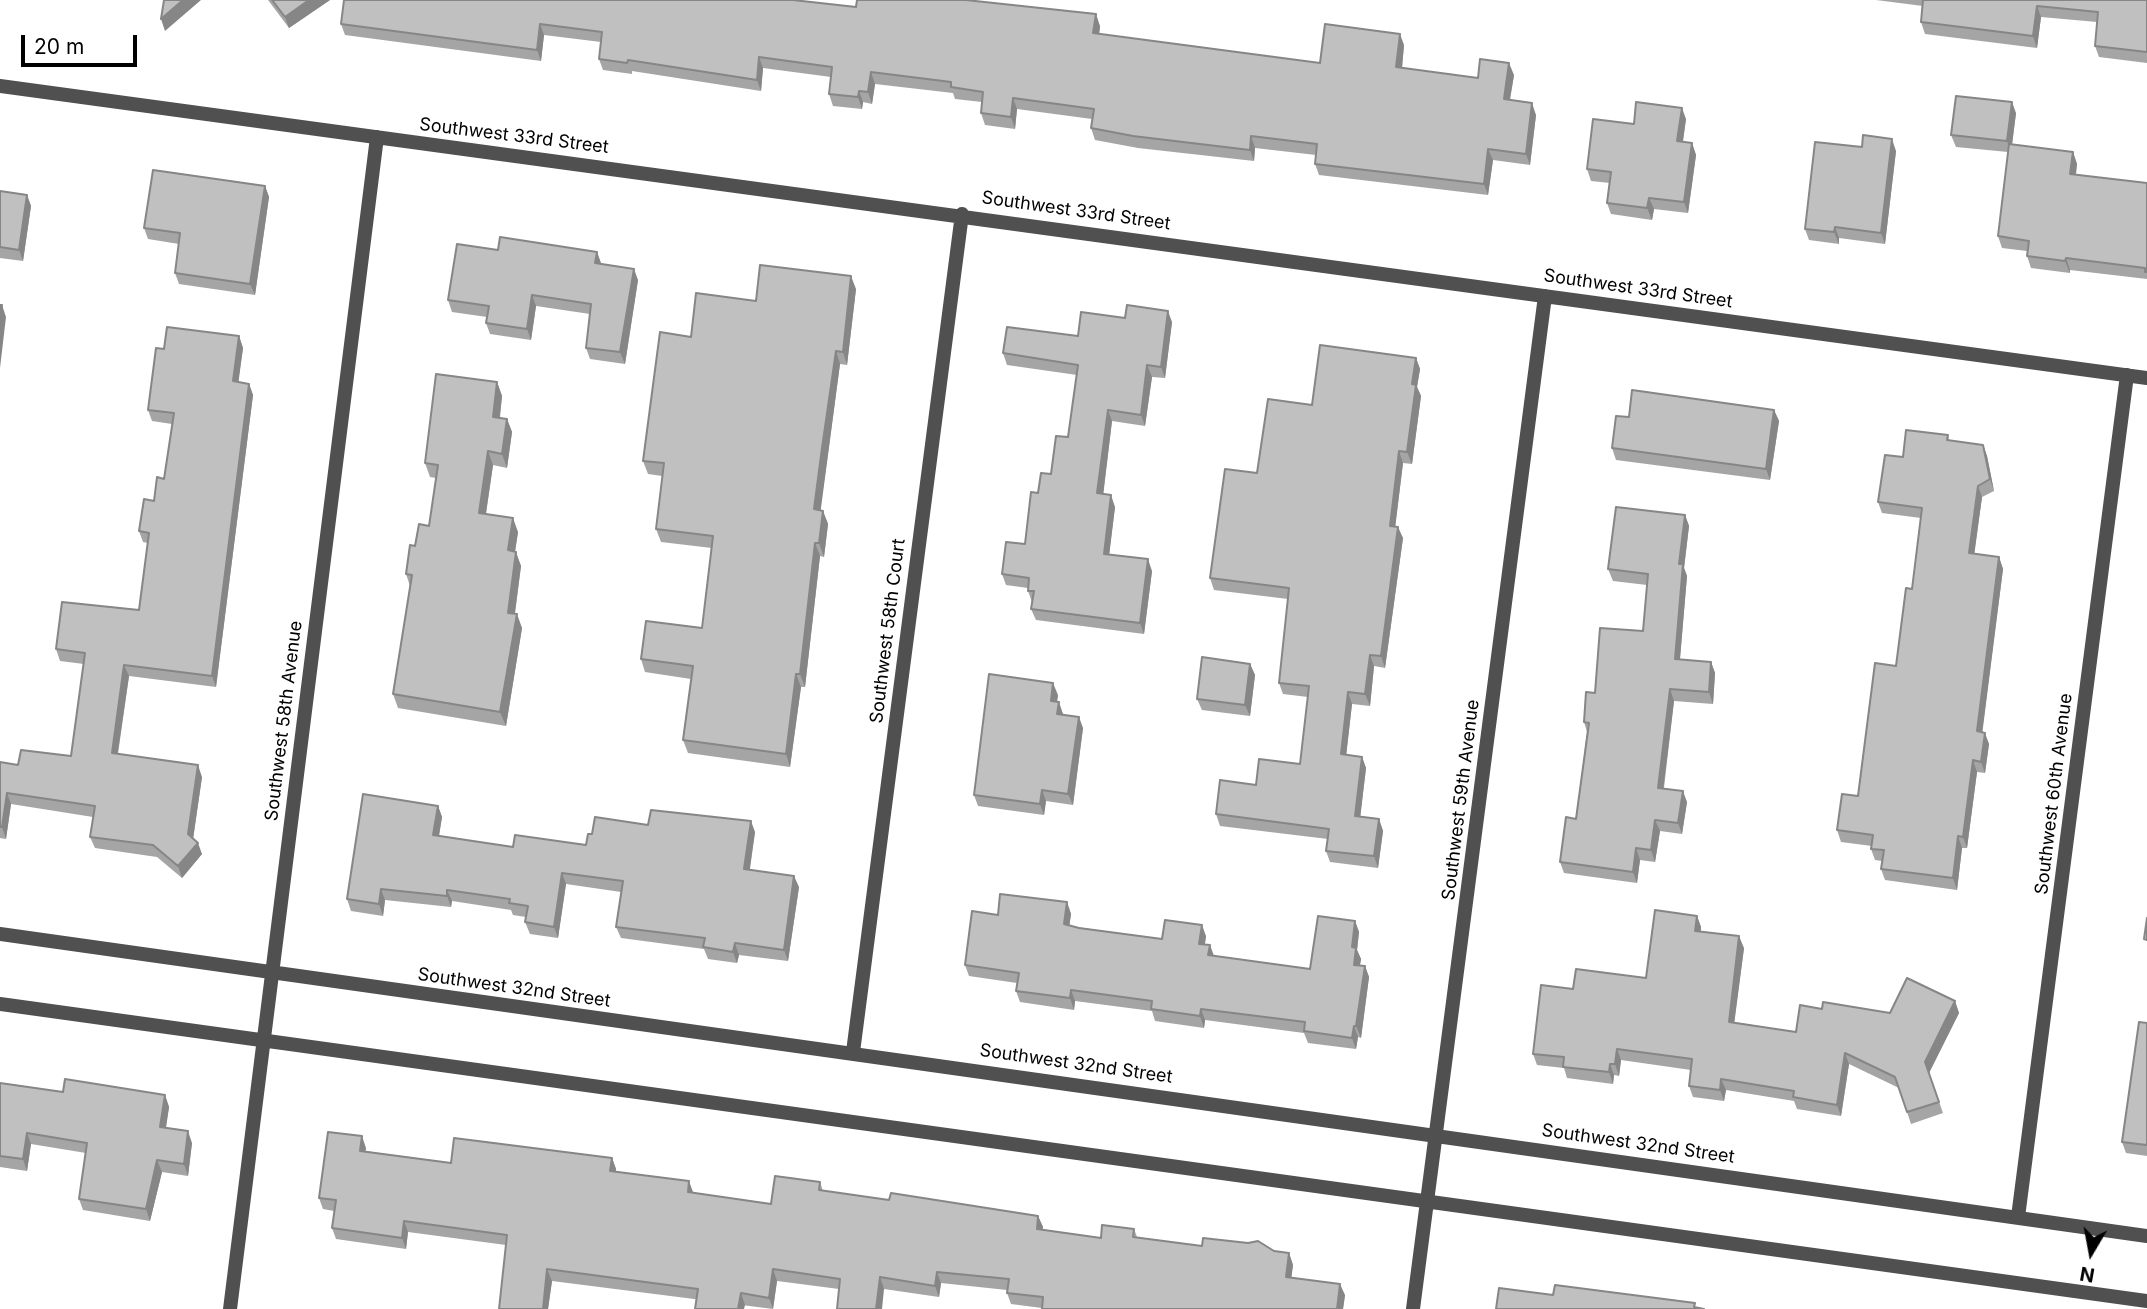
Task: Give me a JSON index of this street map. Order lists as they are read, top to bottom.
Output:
{
  "streets": {
    "street": [
      "Southwest 33rd Street",
      "Southwest 58th Court",
      "Southwest 58th Avenue",
      "Southwest 60th Avenue",
      "Southwest 59th Avenue",
      "Southwest 32nd Street"
    ]
  },
  "crossings": [
    ["Southwest 33rd Street", "Southwest 58th Court"],
    ["Southwest 33rd Street", "Southwest 58th Avenue"],
    ["Southwest 33rd Street", "Southwest 60th Avenue"],
    ["Southwest 33rd Street", "Southwest 59th Avenue"],
    ["Southwest 58th Court", "Southwest 32nd Street"],
    ["Southwest 58th Avenue", "Southwest 32nd Street"],
    ["Southwest 60th Avenue", "Southwest 32nd Street"],
    ["Southwest 59th Avenue", "Southwest 32nd Street"]
  ],
  "scale_bar": "20 m",
  "north": "bottom"
}
